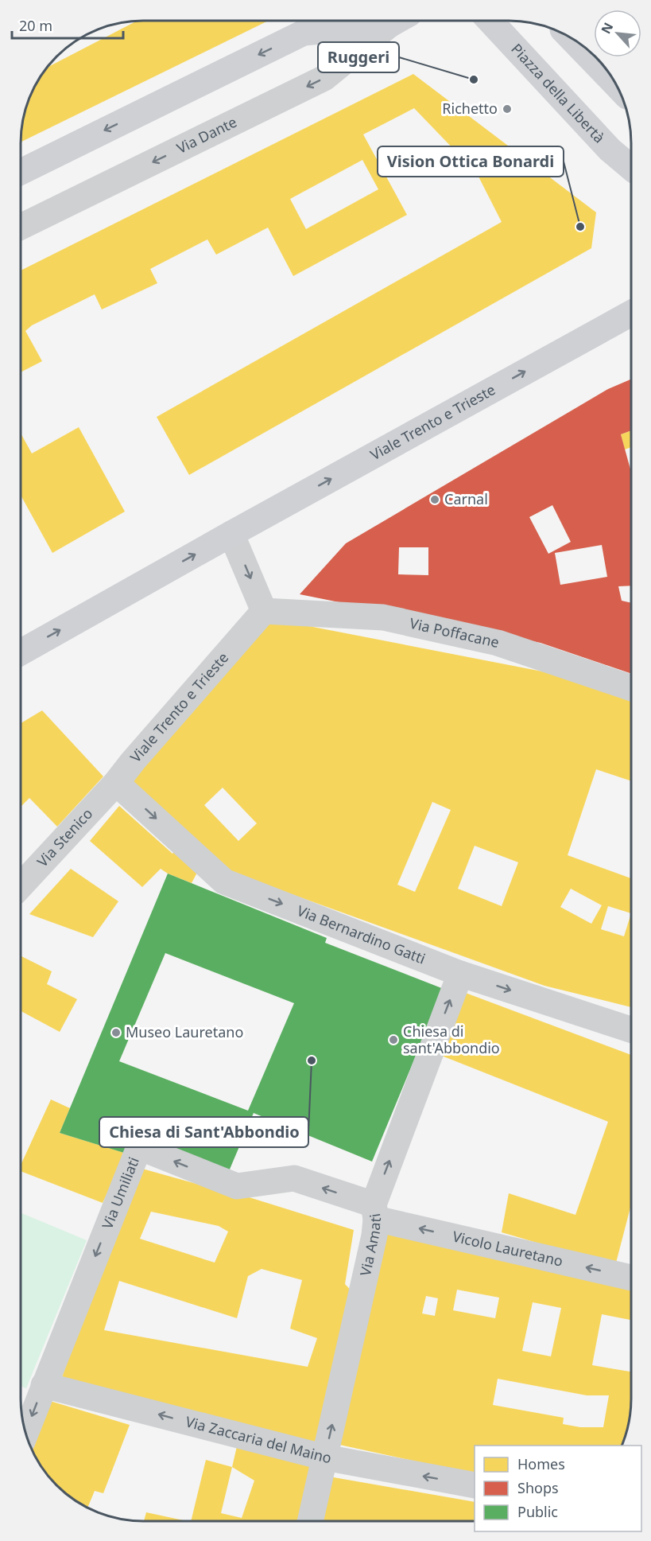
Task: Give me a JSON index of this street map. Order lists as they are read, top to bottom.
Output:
{
  "streets": {
    "main road": ["Piazza della Libertà", "Via Dante", "Viale Trento e Trieste"],
    "street": [
      "Via Poffacane",
      "Via Stenico",
      "Via Bernardino Gatti",
      "Via Umiliati",
      "Via Amati",
      "Vicolo Lauretano",
      "Via Zaccaria del Maino"
    ]
  },
  "crossings": [
    ["Viale Trento e Trieste", "Via Poffacane"],
    ["Viale Trento e Trieste", "Via Stenico"],
    ["Viale Trento e Trieste", "Via Bernardino Gatti"],
    ["Via Stenico", "Via Bernardino Gatti"],
    ["Via Bernardino Gatti", "Via Amati"],
    ["Via Umiliati", "Via Amati"],
    ["Via Umiliati", "Vicolo Lauretano"],
    ["Via Umiliati", "Via Zaccaria del Maino"],
    ["Via Amati", "Vicolo Lauretano"],
    ["Via Amati", "Via Zaccaria del Maino"]
  ],
  "one_way": [
    "Via Dante",
    "Viale Trento e Trieste",
    "Via Bernardino Gatti",
    "Via Amati",
    "Vicolo Lauretano",
    "Via Zaccaria del Maino"
  ],
  "places": [
    "Ruggeri",
    "Richetto",
    "Vision Ottica Bonardi",
    "Carnal",
    "Museo Lauretano",
    "Chiesa di sant'Abbondio",
    "Chiesa di Sant'Abbondio"
  ],
  "legend": ["Homes", "Shops", "Public"],
  "scale_bar": "20 m",
  "north": "top left"
}
